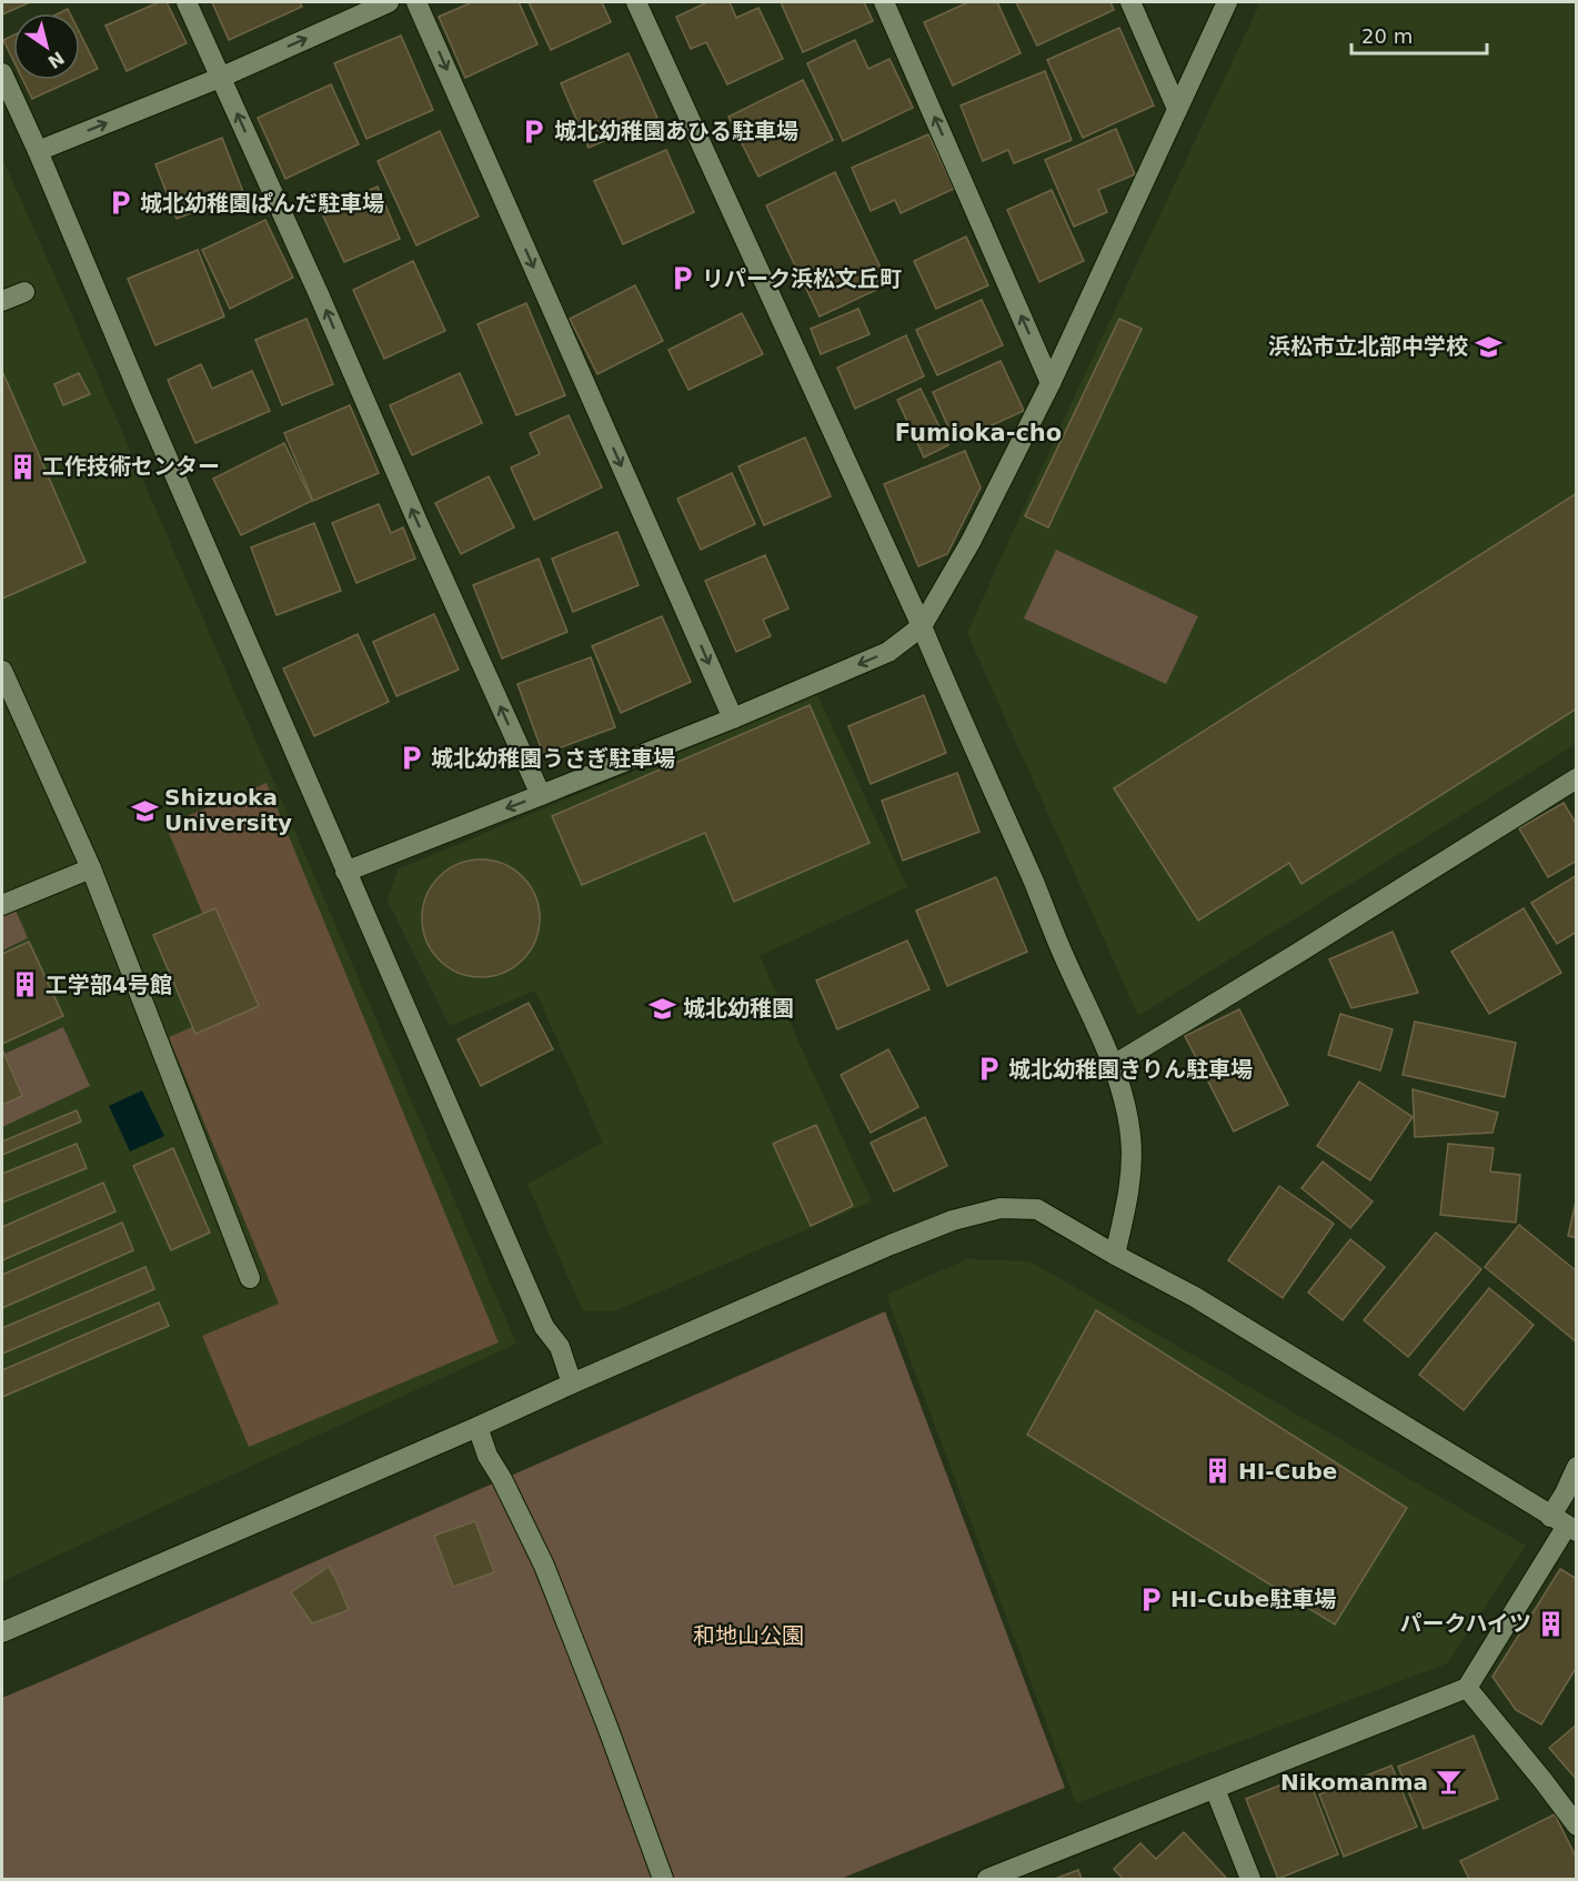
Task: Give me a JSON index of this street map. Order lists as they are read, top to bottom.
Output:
{
  "districts": ["Fumioka-cho"],
  "parks": ["和地山公園"],
  "places": {
    "parking": [
      "城北幼稚園あひる駐車場",
      "城北幼稚園ぱんだ駐車場",
      "リパーク浜松文丘町",
      "城北幼稚園うさぎ駐車場",
      "城北幼稚園きりん駐車場",
      "HI-Cube駐車場"
    ],
    "school or university": ["浜松市立北部中学校", "Shizuoka University", "城北幼稚園"],
    "building": [
      "工作技術センター",
      "工学部4号館",
      "HI-Cube",
      "パークハイツ"
    ],
    "bar": ["Nikomanma"]
  },
  "scale_bar": "20 m",
  "north": "bottom right"
}
